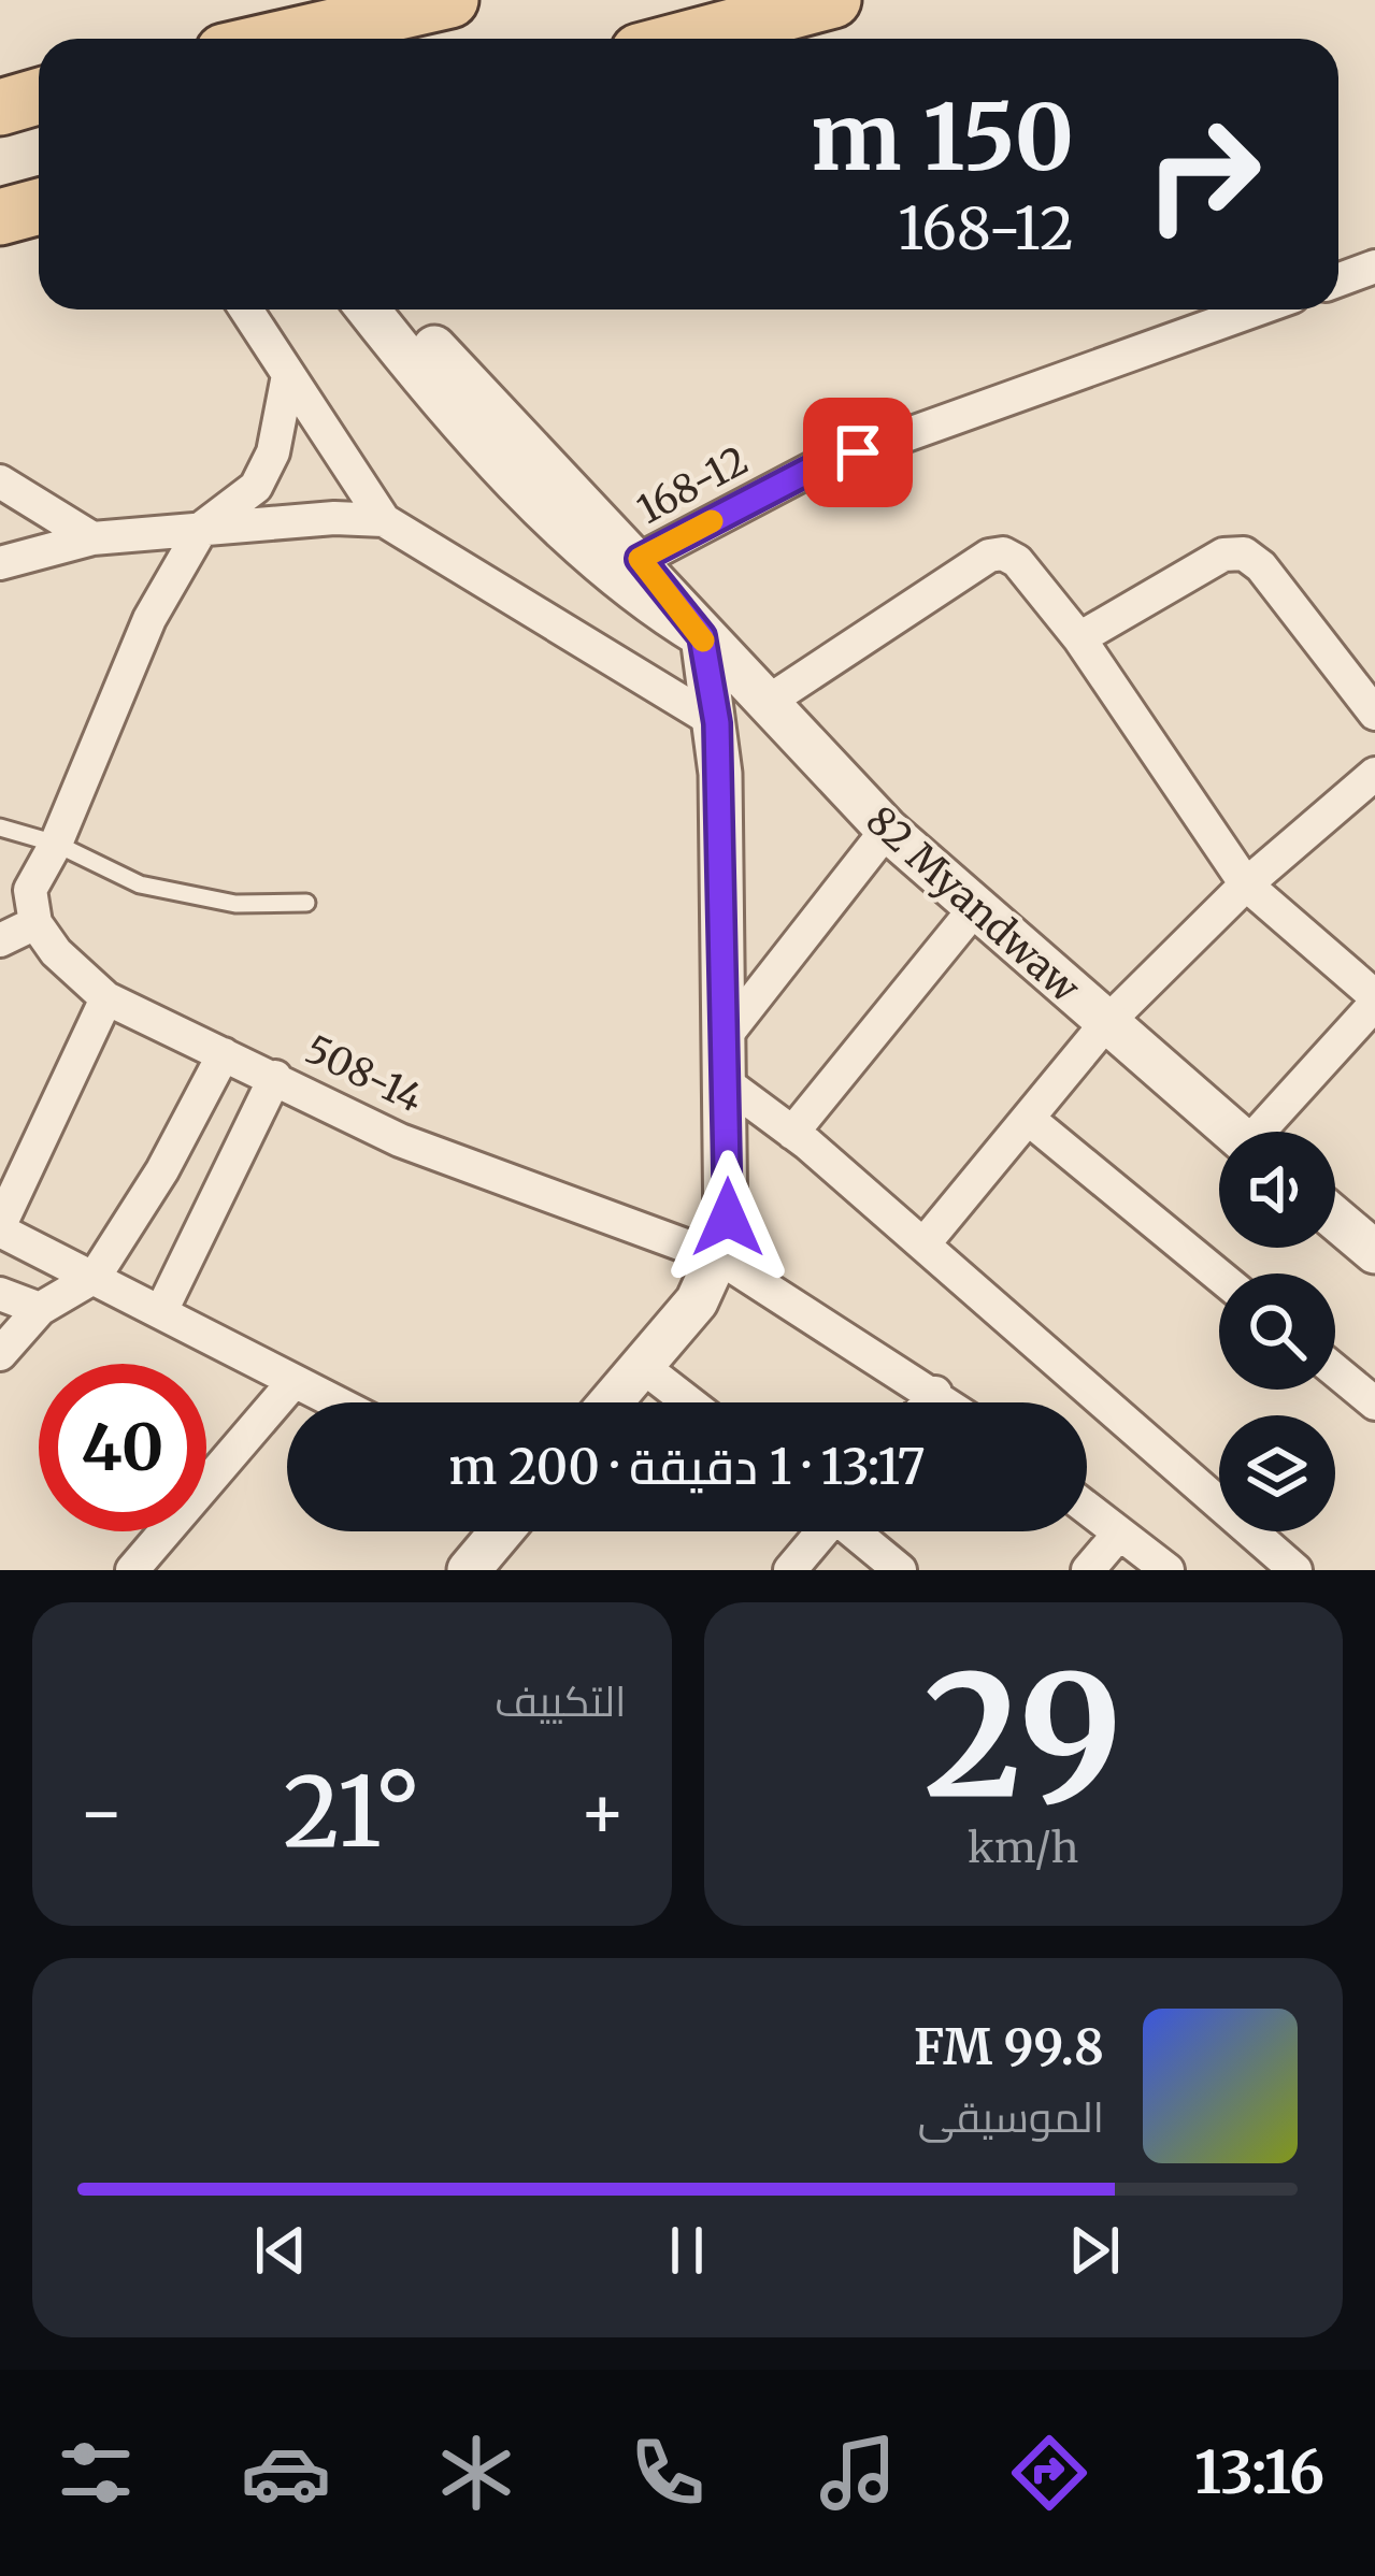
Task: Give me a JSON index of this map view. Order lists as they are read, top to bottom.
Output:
{
  "streets": {
    "street": ["168-12", "82 Myandwaw", "508-14"]
  },
  "page": {
    "turn": ["150 m", "168-12"],
    "limit": "40",
    "trip": "13:17 · 1 دقيقة · 200 m",
    "tile": [
      ["29", "km/h"],
      "التكييف"
    ],
    "heat": ["−", "21°", "+"],
    "song": ["99.8 FM", "الموسيقى"],
    "tabs": "13:16"
  }
}
